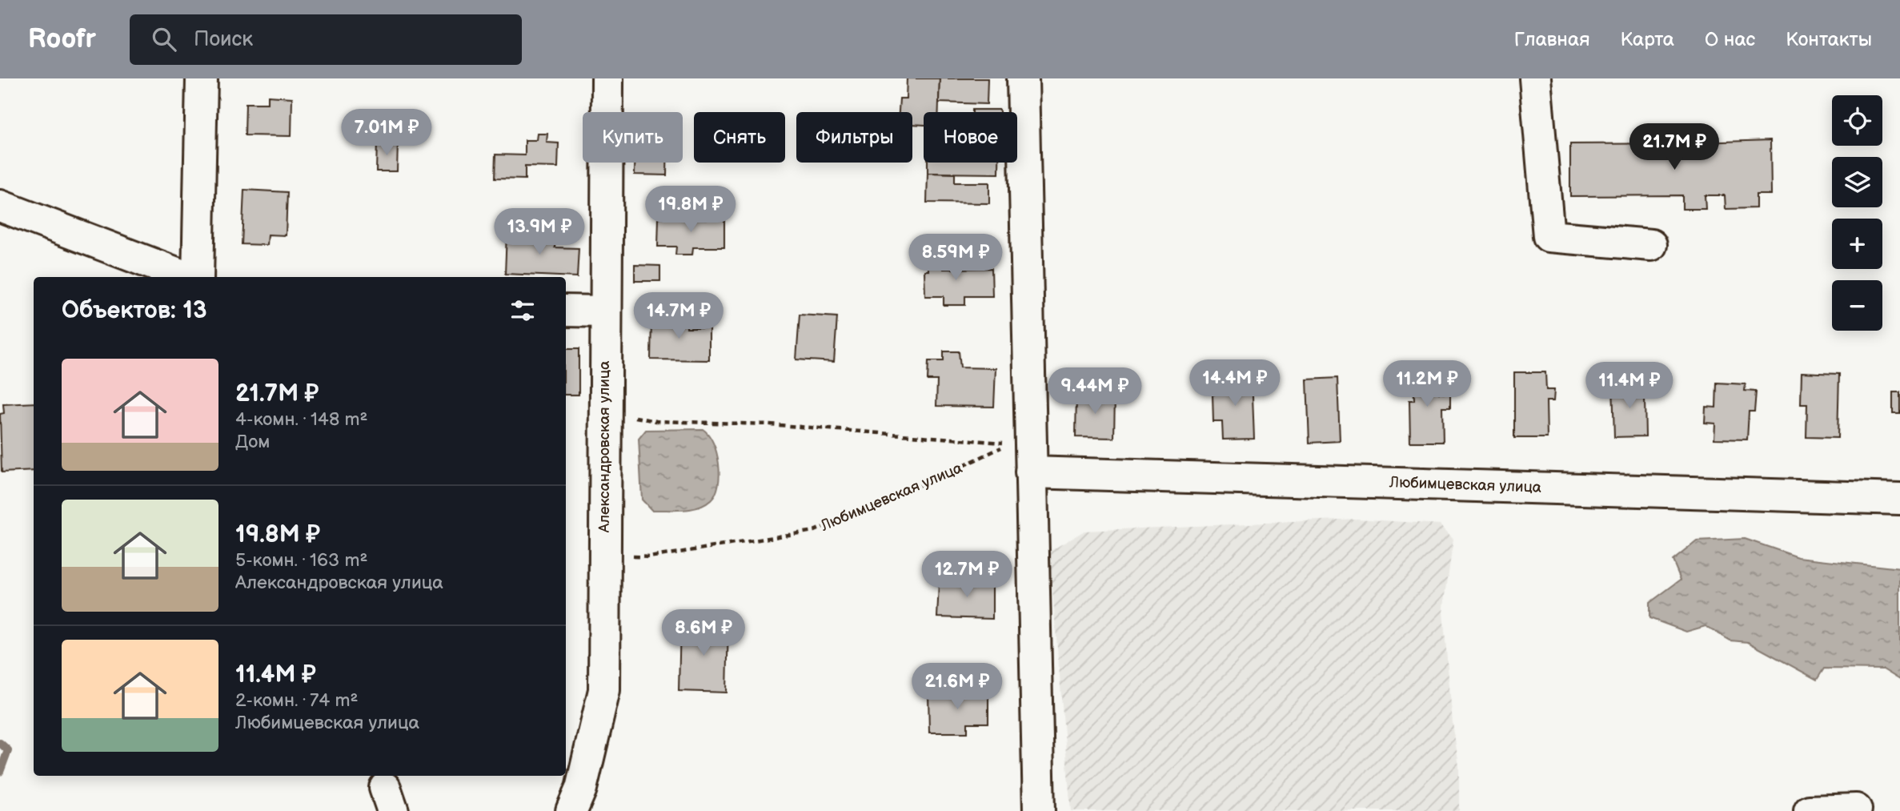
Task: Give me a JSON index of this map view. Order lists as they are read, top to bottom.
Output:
{
  "streets": {
    "street": ["Александровская улица", "Любимцевская улица"]
  },
  "crossings": [
    ["Александровская улица", "Любимцевская улица"]
  ],
  "page": {
    "header": "Roofr",
    "search": "Поиск",
    "nav": [
      "Главная",
      "Карта",
      "О нас",
      "Контакты"
    ],
    "map_buttons": ["+", "−"],
    "price": [
      "7.01M ₽",
      "21.7M ₽",
      "19.8M ₽",
      "13.9M ₽",
      "8.59M ₽",
      "14.7M ₽",
      "14.4M ₽",
      "11.2M ₽",
      "11.4M ₽",
      "9.44M ₽",
      "12.7M ₽",
      "8.6M ₽",
      "21.6M ₽"
    ],
    "chip": [
      "Купить",
      "Снять",
      "Фильтры",
      "Новое"
    ],
    "heading": "Объектов: 13",
    "list": [
      {
        "name": "21.7M ₽",
        "note": "4-комн. · 148 m² · Дом"
      },
      {
        "name": "19.8M ₽",
        "note": "5-комн. · 163 m² · Александровская улица"
      },
      {
        "name": "11.4M ₽",
        "note": "2-комн. · 74 m² · Любимцевская улица"
      }
    ]
  }
}
